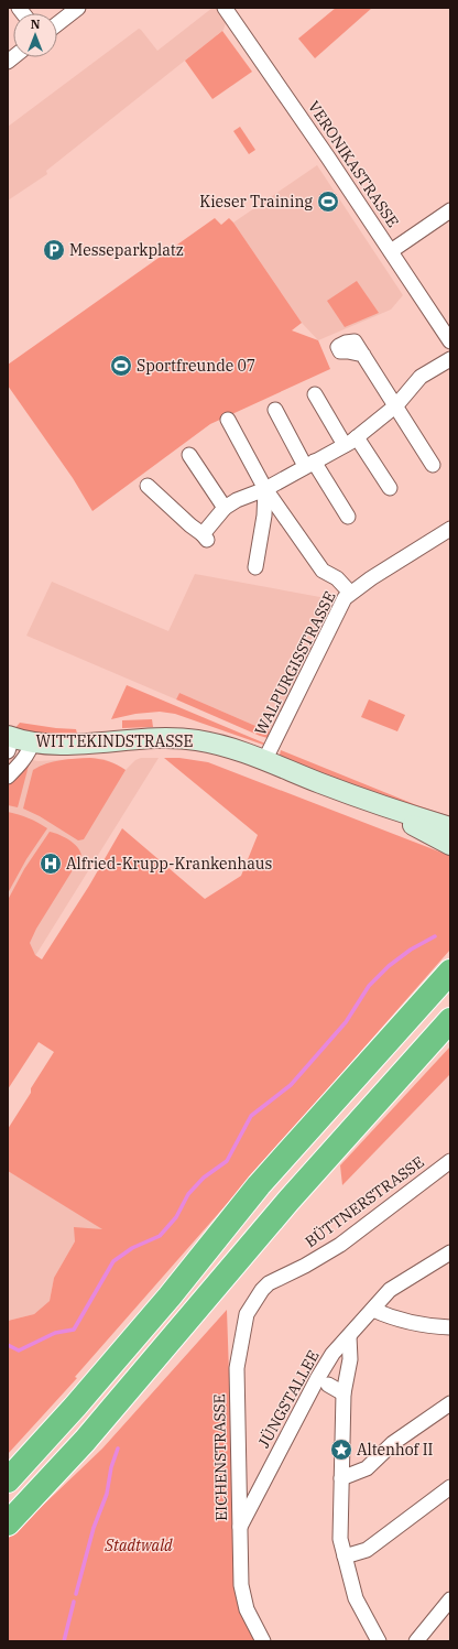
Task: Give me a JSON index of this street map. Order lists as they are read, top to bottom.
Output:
{
  "streets": {
    "street": [
      "VERONIKASTRASSE",
      "WALPURGISSTRASSE",
      "WITTEKINDSTRASSE",
      "BÜTTNERSTRASSE",
      "JÜNGSTALLEE",
      "EICHENSTRASSE"
    ]
  },
  "crossings": [
    ["WALPURGISSTRASSE", "WITTEKINDSTRASSE"],
    ["BÜTTNERSTRASSE", "EICHENSTRASSE"],
    ["JÜNGSTALLEE", "EICHENSTRASSE"]
  ],
  "parks": ["Stadtwald"],
  "places": {
    "sports": ["Kieser Training", "Sportfreunde 07"],
    "parking": ["Messeparkplatz"],
    "hospital": ["Alfried-Krupp-Krankenhaus"],
    "place": ["Altenhof II"]
  },
  "north": "top"
}
